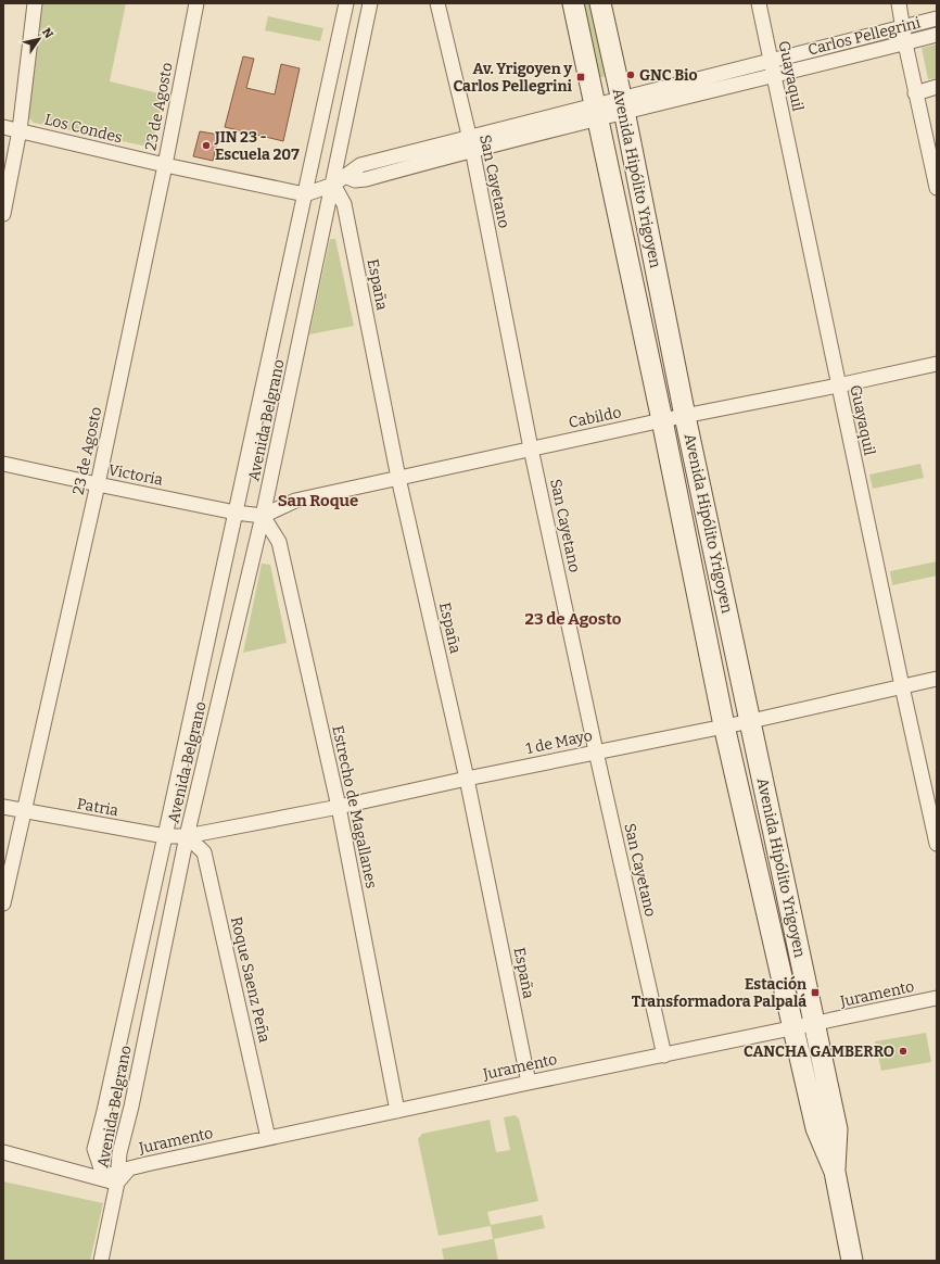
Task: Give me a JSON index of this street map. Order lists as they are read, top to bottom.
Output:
{
  "streets": {
    "street": [
      "Carlos Pellegrini",
      "Guayaquil",
      "23 de Agosto",
      "Los Condes",
      "Avenida Hipólito Yrigoyen",
      "San Cayetano",
      "España",
      "Cabildo",
      "Avenida Belgrano",
      "Victoria",
      "1 de Mayo",
      "Patria",
      "Estrecho de Magallanes",
      "Roque Saenz Peña",
      "Juramento"
    ]
  },
  "crossings": [
    ["Carlos Pellegrini", "Guayaquil"],
    ["Carlos Pellegrini", "Avenida Hipólito Yrigoyen"],
    ["Carlos Pellegrini", "San Cayetano"],
    ["Carlos Pellegrini", "España"],
    ["Carlos Pellegrini", "Avenida Belgrano"],
    ["Guayaquil", "Cabildo"],
    ["Guayaquil", "1 de Mayo"],
    ["23 de Agosto", "Los Condes"],
    ["23 de Agosto", "Victoria"],
    ["23 de Agosto", "Patria"],
    ["Los Condes", "Avenida Belgrano"],
    ["Avenida Hipólito Yrigoyen", "Cabildo"],
    ["Avenida Hipólito Yrigoyen", "1 de Mayo"],
    ["Avenida Hipólito Yrigoyen", "Juramento"],
    ["San Cayetano", "Cabildo"],
    ["San Cayetano", "1 de Mayo"],
    ["San Cayetano", "Juramento"],
    ["España", "Cabildo"],
    ["España", "Avenida Belgrano"],
    ["España", "1 de Mayo"],
    ["España", "Juramento"],
    ["Cabildo", "Avenida Belgrano"],
    ["Cabildo", "Victoria"],
    ["Cabildo", "Estrecho de Magallanes"],
    ["Avenida Belgrano", "Victoria"],
    ["Avenida Belgrano", "1 de Mayo"],
    ["Avenida Belgrano", "Patria"],
    ["Avenida Belgrano", "Estrecho de Magallanes"],
    ["Avenida Belgrano", "Roque Saenz Peña"],
    ["Avenida Belgrano", "Juramento"],
    ["Victoria", "Estrecho de Magallanes"],
    ["1 de Mayo", "Patria"],
    ["1 de Mayo", "Estrecho de Magallanes"],
    ["1 de Mayo", "Roque Saenz Peña"],
    ["Patria", "Roque Saenz Peña"],
    ["Estrecho de Magallanes", "Juramento"],
    ["Roque Saenz Peña", "Juramento"]
  ],
  "districts": ["San Roque", "23 de Agosto"],
  "places": {
    "other": ["GNC Bio", "JIN 23 - Escuela 207", "CANCHA GAMBERRO"],
    "transit": ["Av. Yrigoyen y Carlos Pellegrini", "Estación Transformadora Palpalá"]
  },
  "north": "top right"
}
